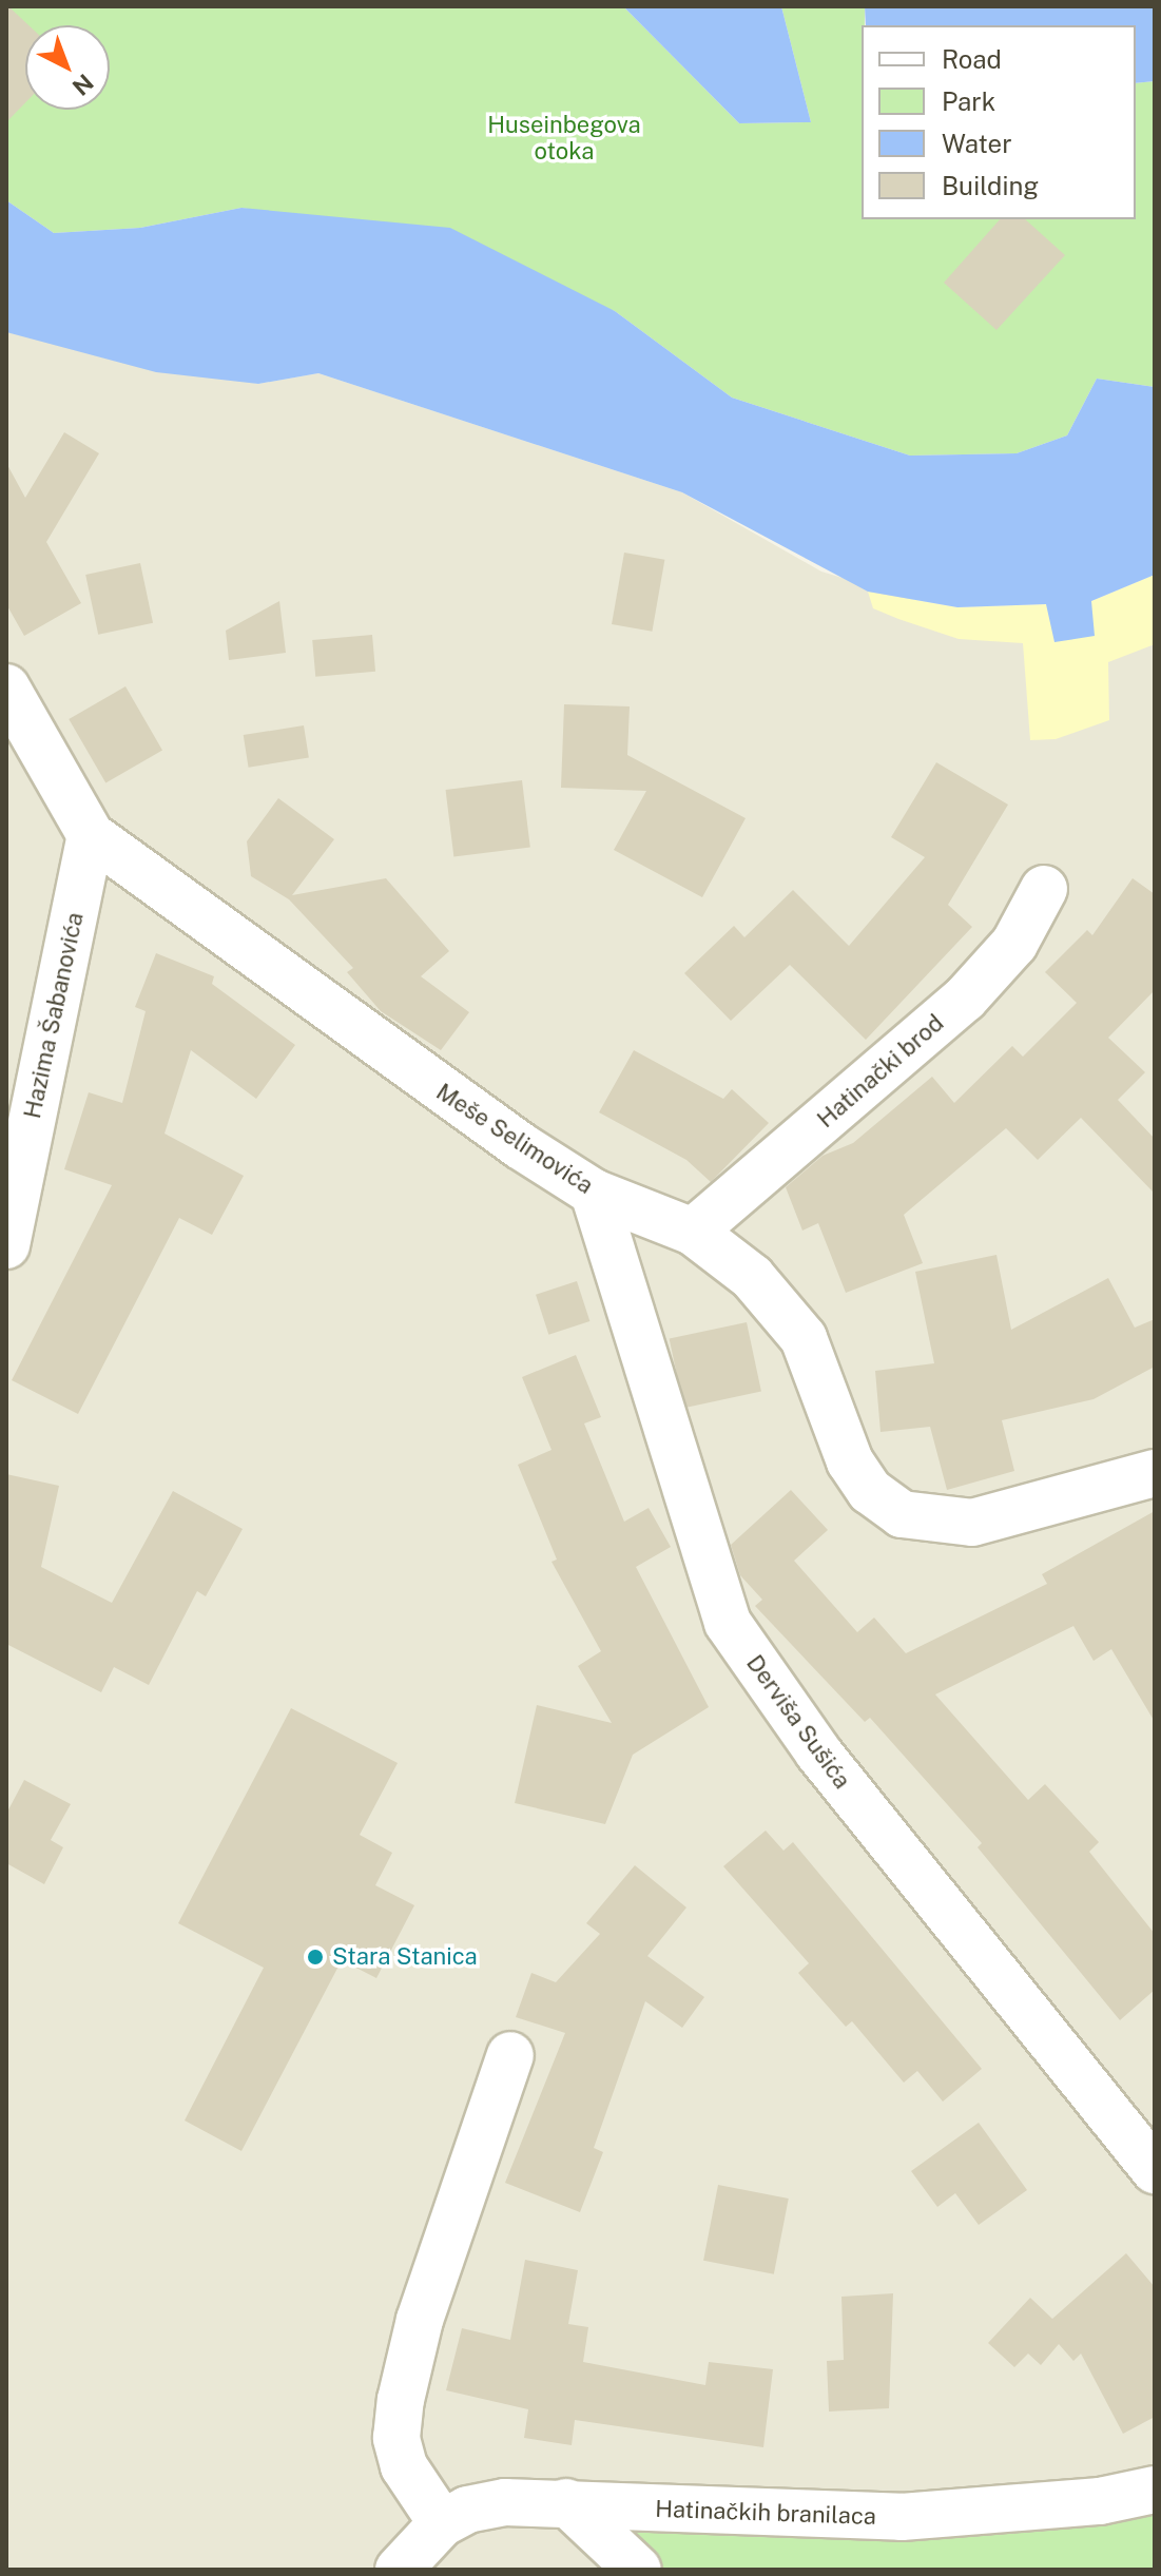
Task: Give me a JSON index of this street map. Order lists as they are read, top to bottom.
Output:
{
  "streets": {
    "street": [
      "Hazima Šabanovića",
      "Hatinački brod",
      "Meše Selimovića",
      "Derviša Sušića",
      "Hatinačkih branilaca"
    ]
  },
  "crossings": [
    ["Hazima Šabanovića", "Meše Selimovića"],
    ["Hatinački brod", "Meše Selimovića"],
    ["Meše Selimovića", "Derviša Sušića"]
  ],
  "parks": ["Huseinbegova otoka"],
  "places": ["Stara Stanica"],
  "legend": [
    "Road",
    "Park",
    "Water",
    "Building"
  ],
  "north": "bottom right"
}
